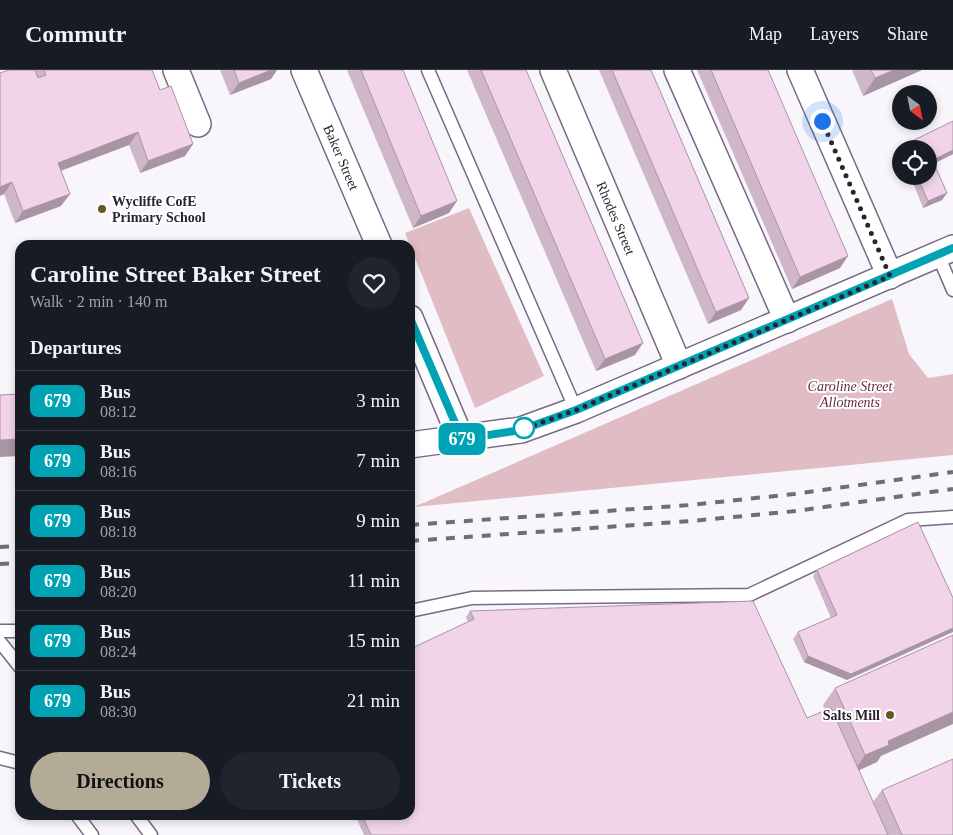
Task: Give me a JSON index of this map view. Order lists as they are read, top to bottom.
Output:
{
  "streets": {
    "street": ["Baker Street", "Rhodes Street"]
  },
  "parks": ["Caroline Street Allotments"],
  "places": ["Wycliffe CofE Primary School", "Salts Mill"],
  "lines": ["bus line 679"],
  "north": "bottom right",
  "page": {
    "header": "Commutr",
    "nav": ["Map", "Layers", "Share"],
    "on_map": "679",
    "heading": [
      ["Caroline Street Baker Street", "Walk · 2 min · 140 m"],
      "Departures"
    ],
    "list": [
      {
        "mark": "679",
        "name": "Bus",
        "note": "08:12",
        "value": "3 min"
      },
      {
        "mark": "679",
        "name": "Bus",
        "note": "08:16",
        "value": "7 min"
      },
      {
        "mark": "679",
        "name": "Bus",
        "note": "08:18",
        "value": "9 min"
      },
      {
        "mark": "679",
        "name": "Bus",
        "note": "08:20",
        "value": "11 min"
      },
      {
        "mark": "679",
        "name": "Bus",
        "note": "08:24",
        "value": "15 min"
      },
      {
        "mark": "679",
        "name": "Bus",
        "note": "08:30",
        "value": "21 min"
      }
    ],
    "buttons": ["Directions", "Tickets"]
  }
}
